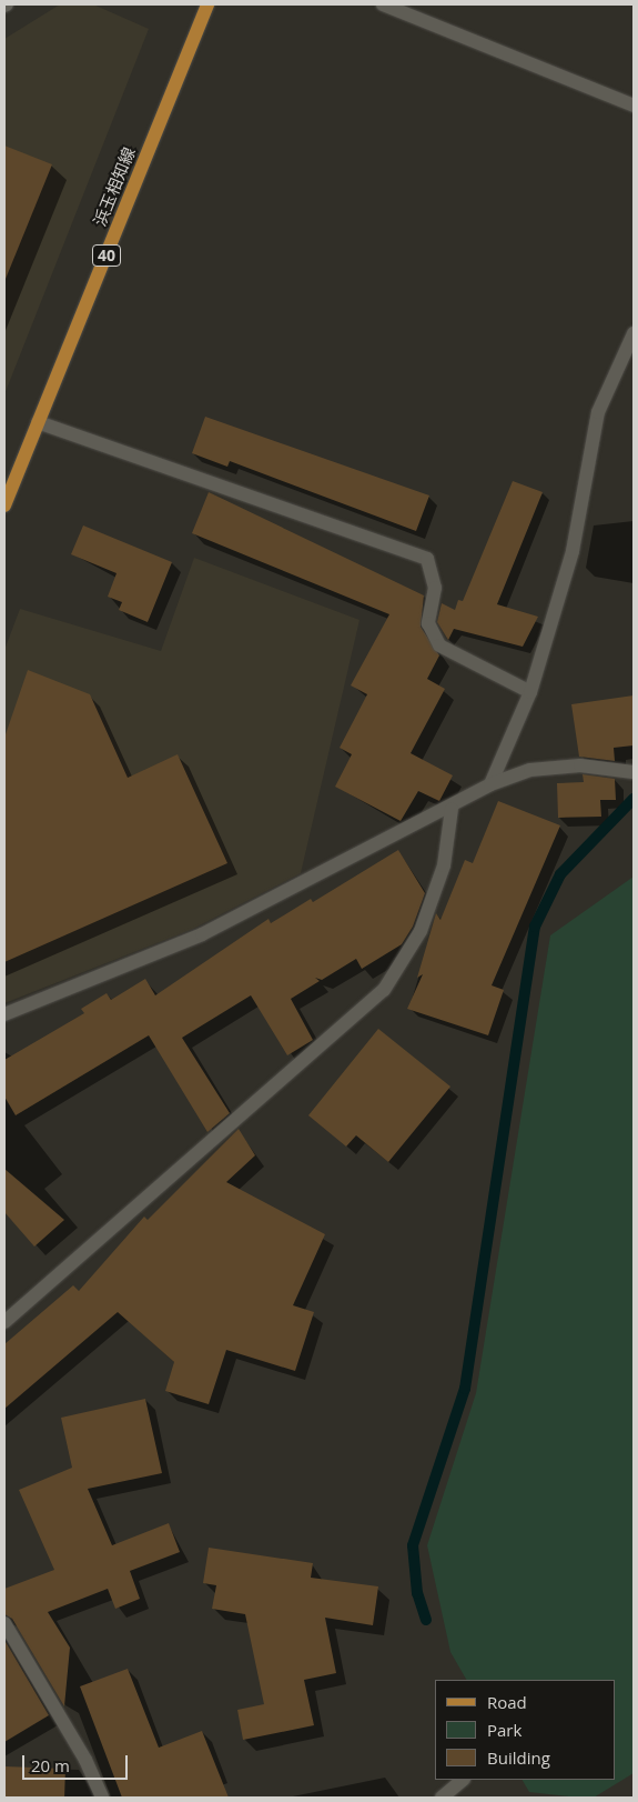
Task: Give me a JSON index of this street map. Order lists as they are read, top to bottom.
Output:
{
  "streets": {
    "main road": ["浜玉相知線", "40"]
  },
  "legend": ["Road", "Park", "Building"],
  "scale_bar": "20 m"
}
